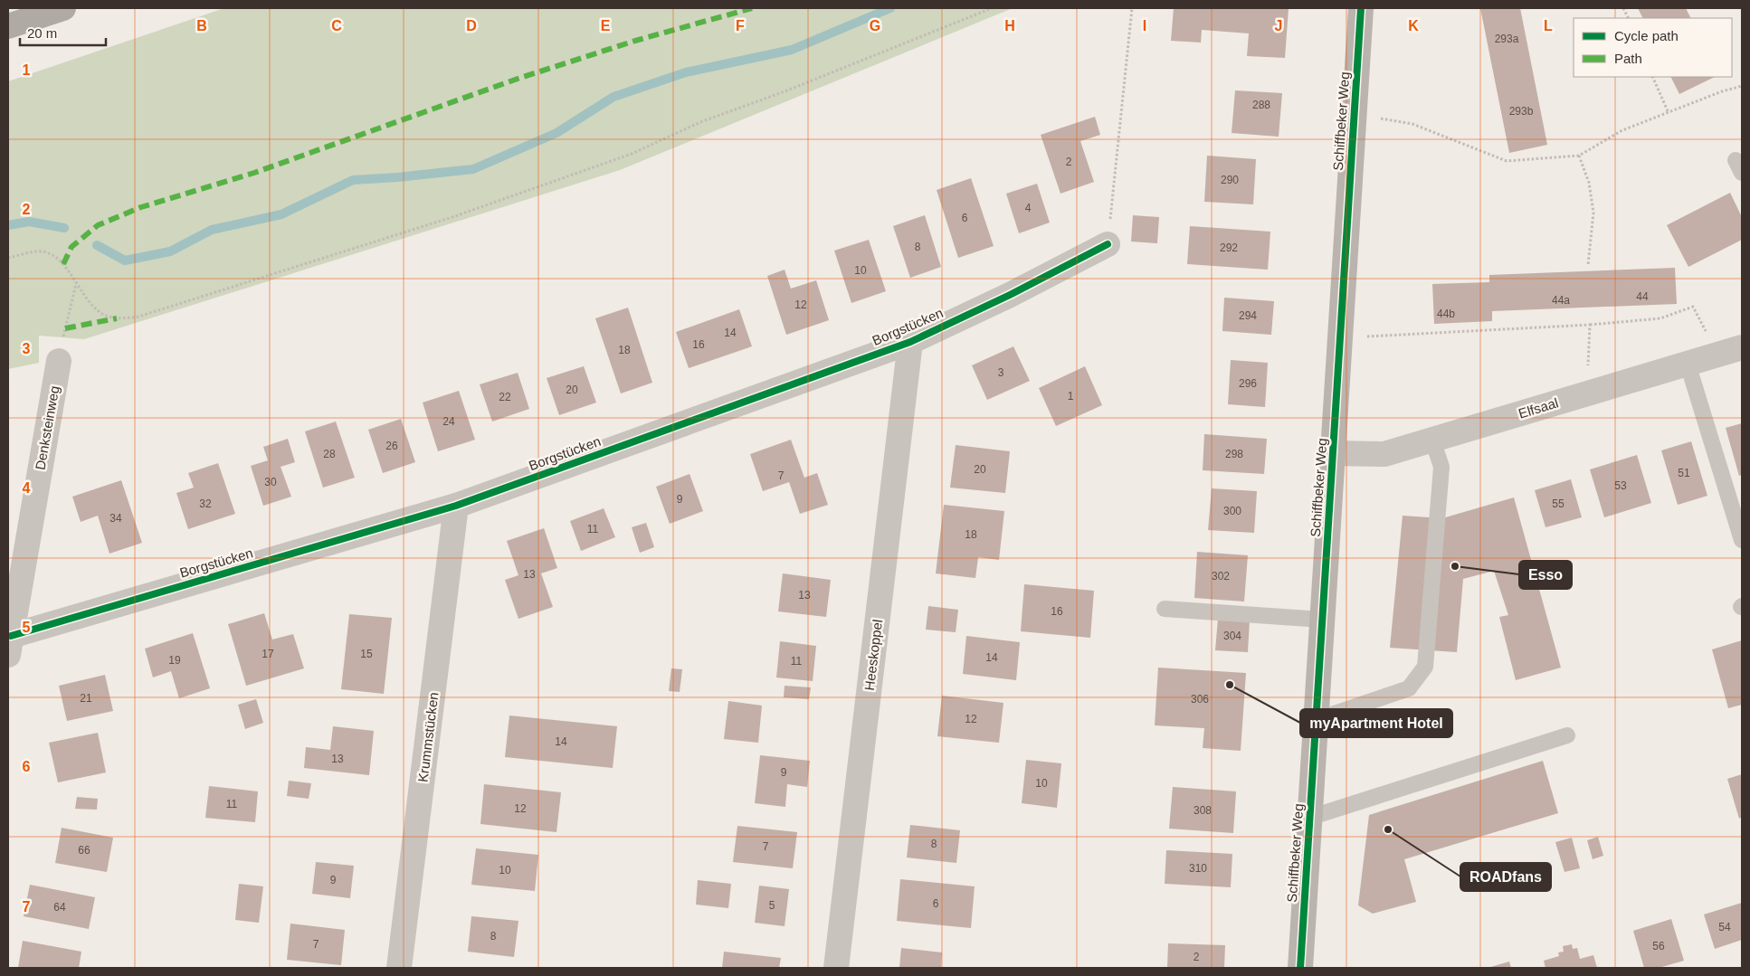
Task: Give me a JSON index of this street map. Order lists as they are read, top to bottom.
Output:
{
  "streets": {
    "main road": ["Schiffbeker Weg"],
    "street": [
      "Borgstücken",
      "Elfsaal",
      "Denksteinweg",
      "Heeskoppel",
      "Krummstücken"
    ]
  },
  "crossings": [
    ["Schiffbeker Weg", "Elfsaal"],
    ["Borgstücken", "Denksteinweg"],
    ["Borgstücken", "Heeskoppel"],
    ["Borgstücken", "Krummstücken"]
  ],
  "places": ["Esso", "myApartment Hotel", "ROADfans"],
  "house_numbers": [
    "293a",
    "288",
    "293b",
    "2",
    "290",
    "4",
    "6",
    "8",
    "292",
    "10",
    "44",
    "44a",
    "12",
    "44b",
    "294",
    "14",
    "16",
    "18",
    "3",
    "296",
    "20",
    "1",
    "22",
    "24",
    "26",
    "28",
    "298",
    "20",
    "51",
    "7",
    "30",
    "53",
    "9",
    "32",
    "55",
    "300",
    "34",
    "11",
    "18",
    "13",
    "302",
    "13",
    "16",
    "304",
    "17",
    "15",
    "14",
    "19",
    "11",
    "21",
    "306",
    "12",
    "14",
    "13",
    "9",
    "10",
    "11",
    "12",
    "308",
    "8",
    "7",
    "66",
    "310",
    "10",
    "9",
    "6",
    "5",
    "64",
    "54",
    "8",
    "7",
    "56",
    "2"
  ],
  "legend": ["Cycle path", "Path"],
  "scale_bar": "20 m",
  "grid": {
    "columns": [
      "B",
      "C",
      "D",
      "E",
      "F",
      "G",
      "H",
      "I",
      "J",
      "K",
      "L"
    ],
    "rows": [
      "1",
      "2",
      "3",
      "4",
      "5",
      "6",
      "7"
    ]
  }
}
